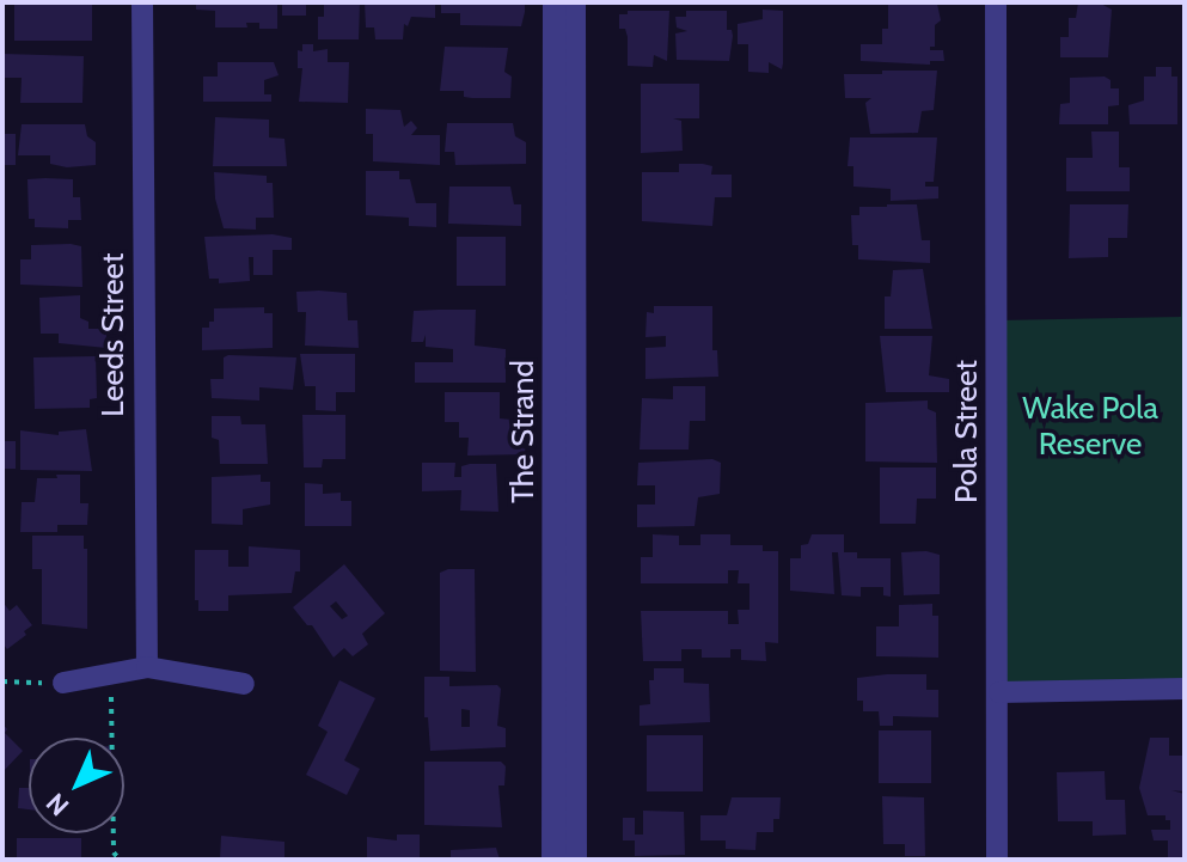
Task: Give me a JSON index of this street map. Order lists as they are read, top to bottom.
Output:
{
  "streets": {
    "street": ["Leeds Street", "The Strand", "Pola Street"]
  },
  "parks": ["Wake Pola Reserve"],
  "north": "bottom left"
}
